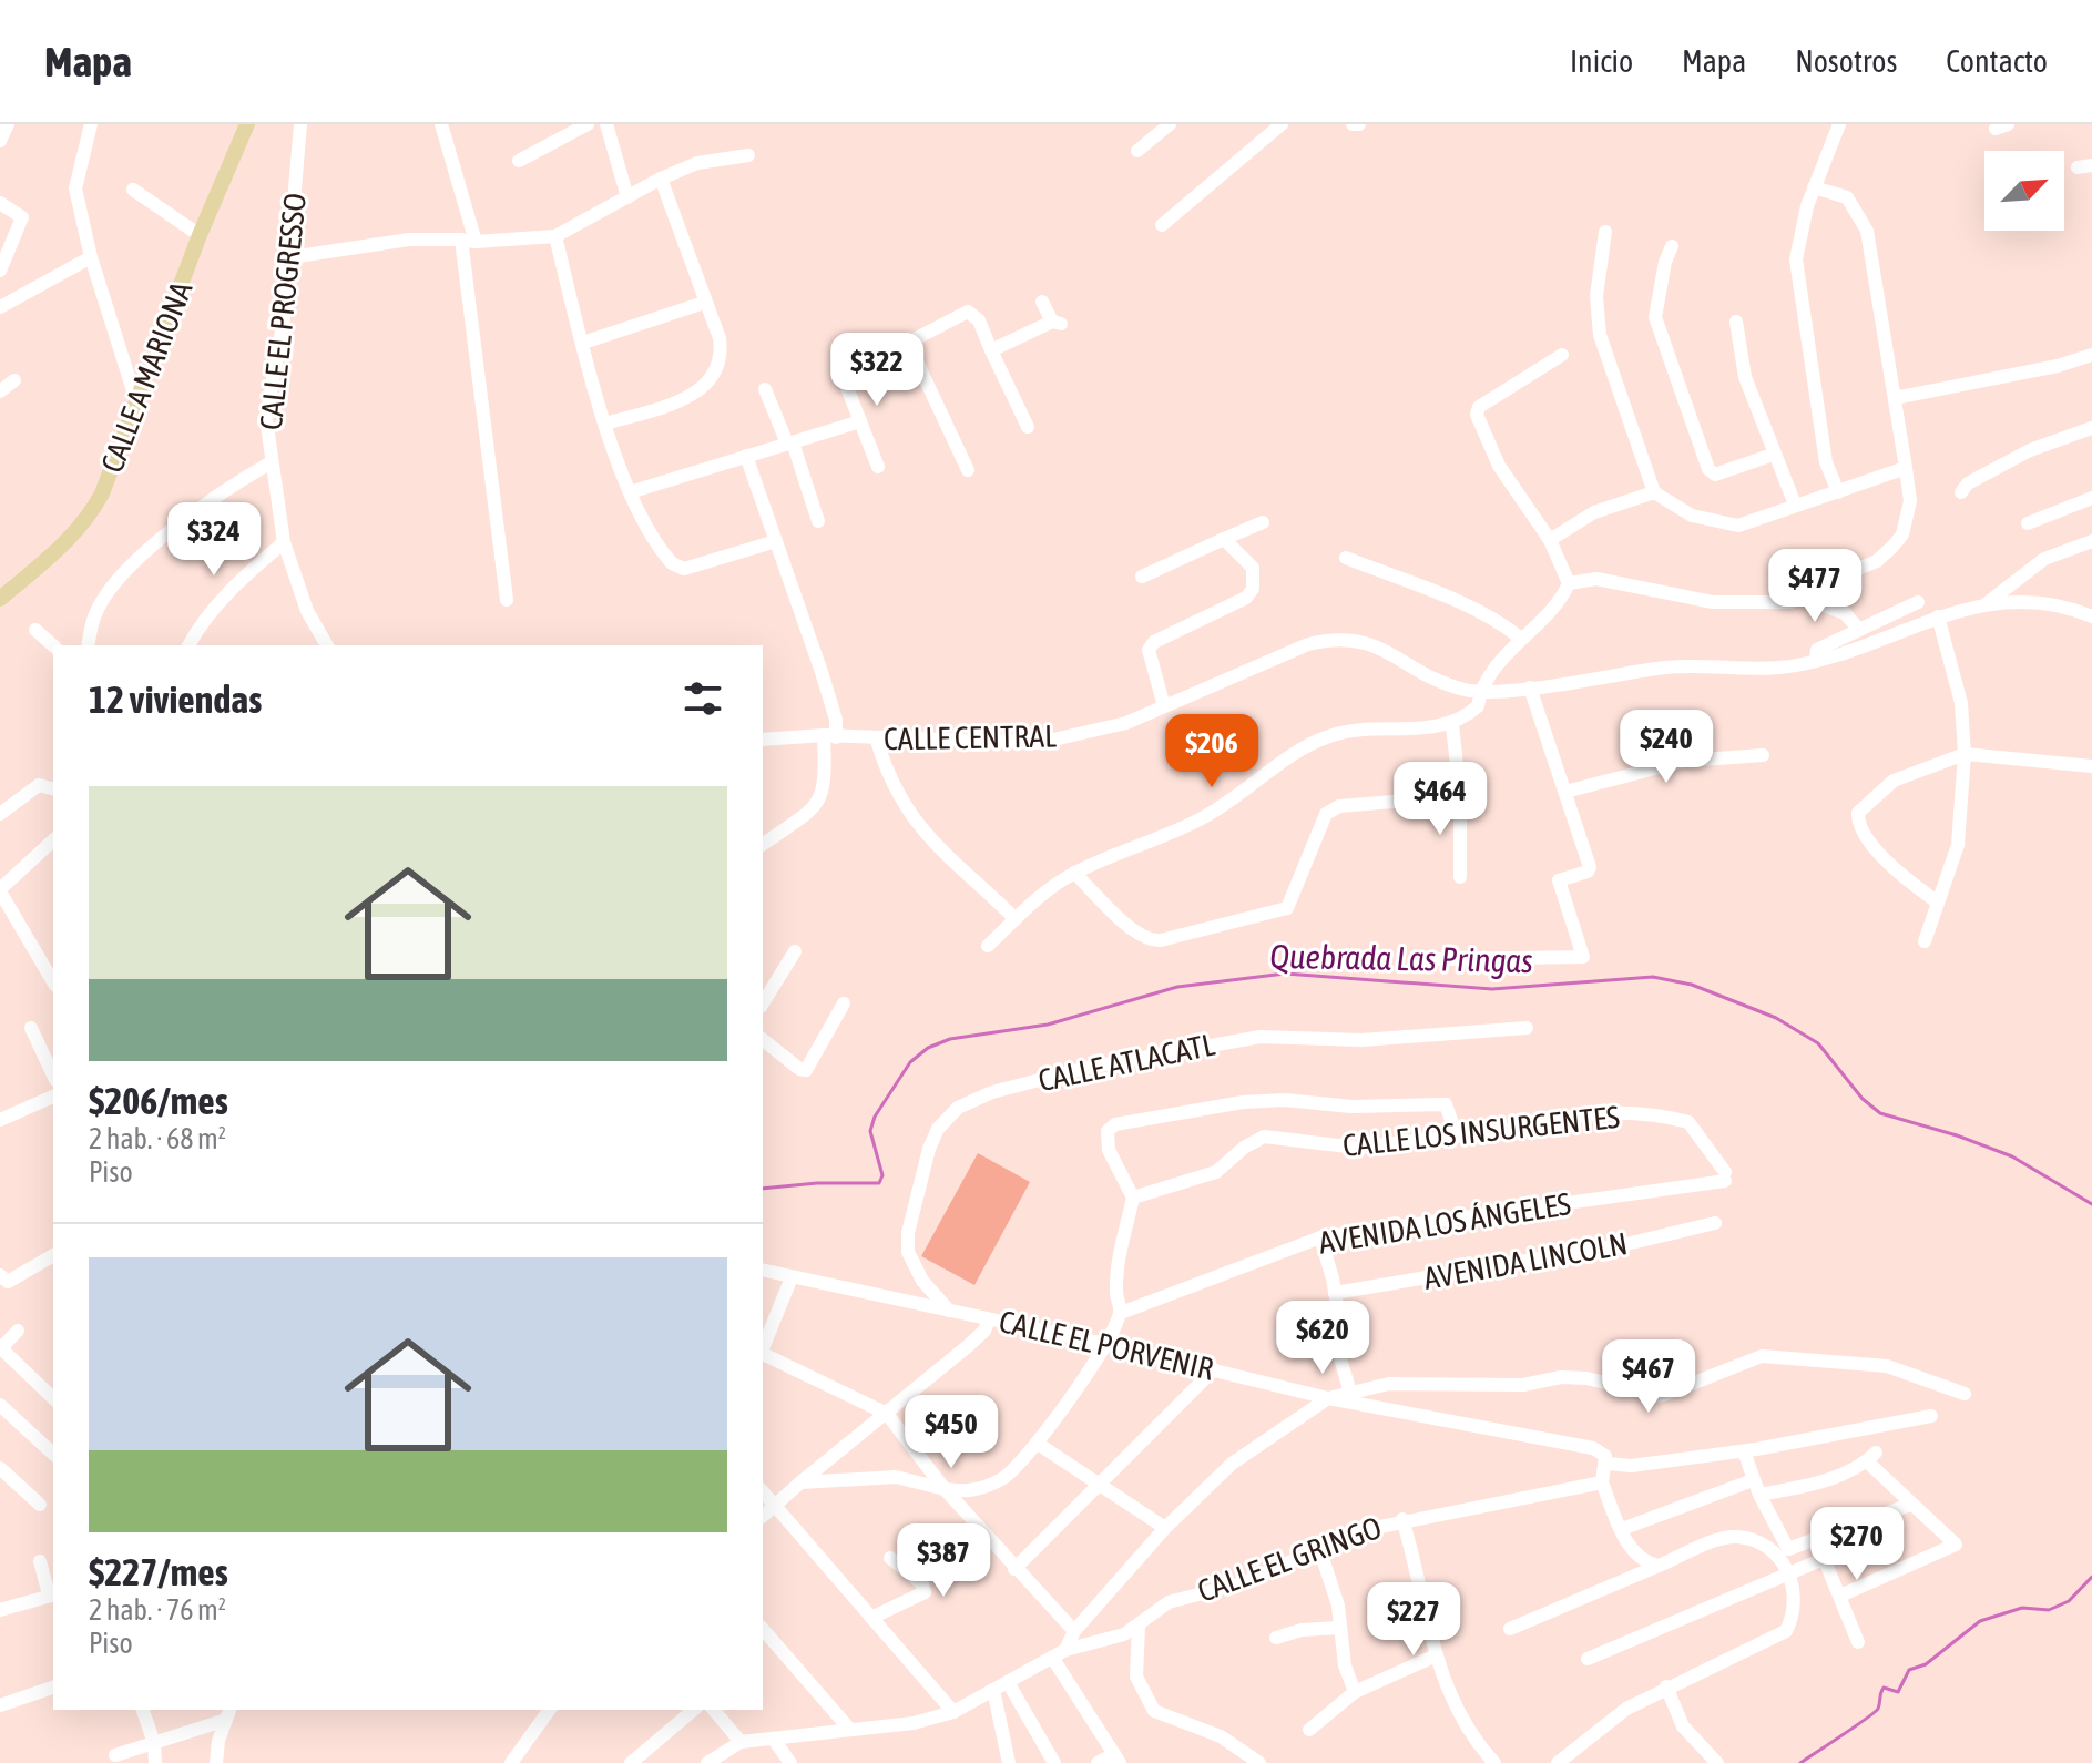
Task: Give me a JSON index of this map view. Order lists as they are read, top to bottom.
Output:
{
  "streets": {
    "main road": ["CALLE A MARIONA"],
    "street": [
      "CALLE EL PROGRESSO",
      "CALLE CENTRAL",
      "CALLE ATLACATL",
      "CALLE LOS INSURGENTES",
      "AVENIDA LOS ÁNGELES",
      "AVENIDA LINCOLN",
      "CALLE EL PORVENIR",
      "CALLE EL GRINGO"
    ]
  },
  "crossings": [
    ["CALLE ATLACATL", "CALLE EL PORVENIR"],
    ["CALLE LOS INSURGENTES", "AVENIDA LOS ÁNGELES"]
  ],
  "water": ["Quebrada Las Pringas"],
  "north": "top right",
  "page": {
    "header": "Mapa",
    "nav": [
      "Inicio",
      "Mapa",
      "Nosotros",
      "Contacto"
    ],
    "price": [
      "$322",
      "$324",
      "$477",
      "$240",
      "$206",
      "$464",
      "$620",
      "$467",
      "$450",
      "$270",
      "$387",
      "$227"
    ],
    "heading": "12 viviendas",
    "list": [
      {
        "name": "$206/mes",
        "note": "2 hab. · 68 m² · Piso"
      },
      {
        "name": "$227/mes",
        "note": "2 hab. · 76 m² · Piso"
      }
    ]
  }
}
